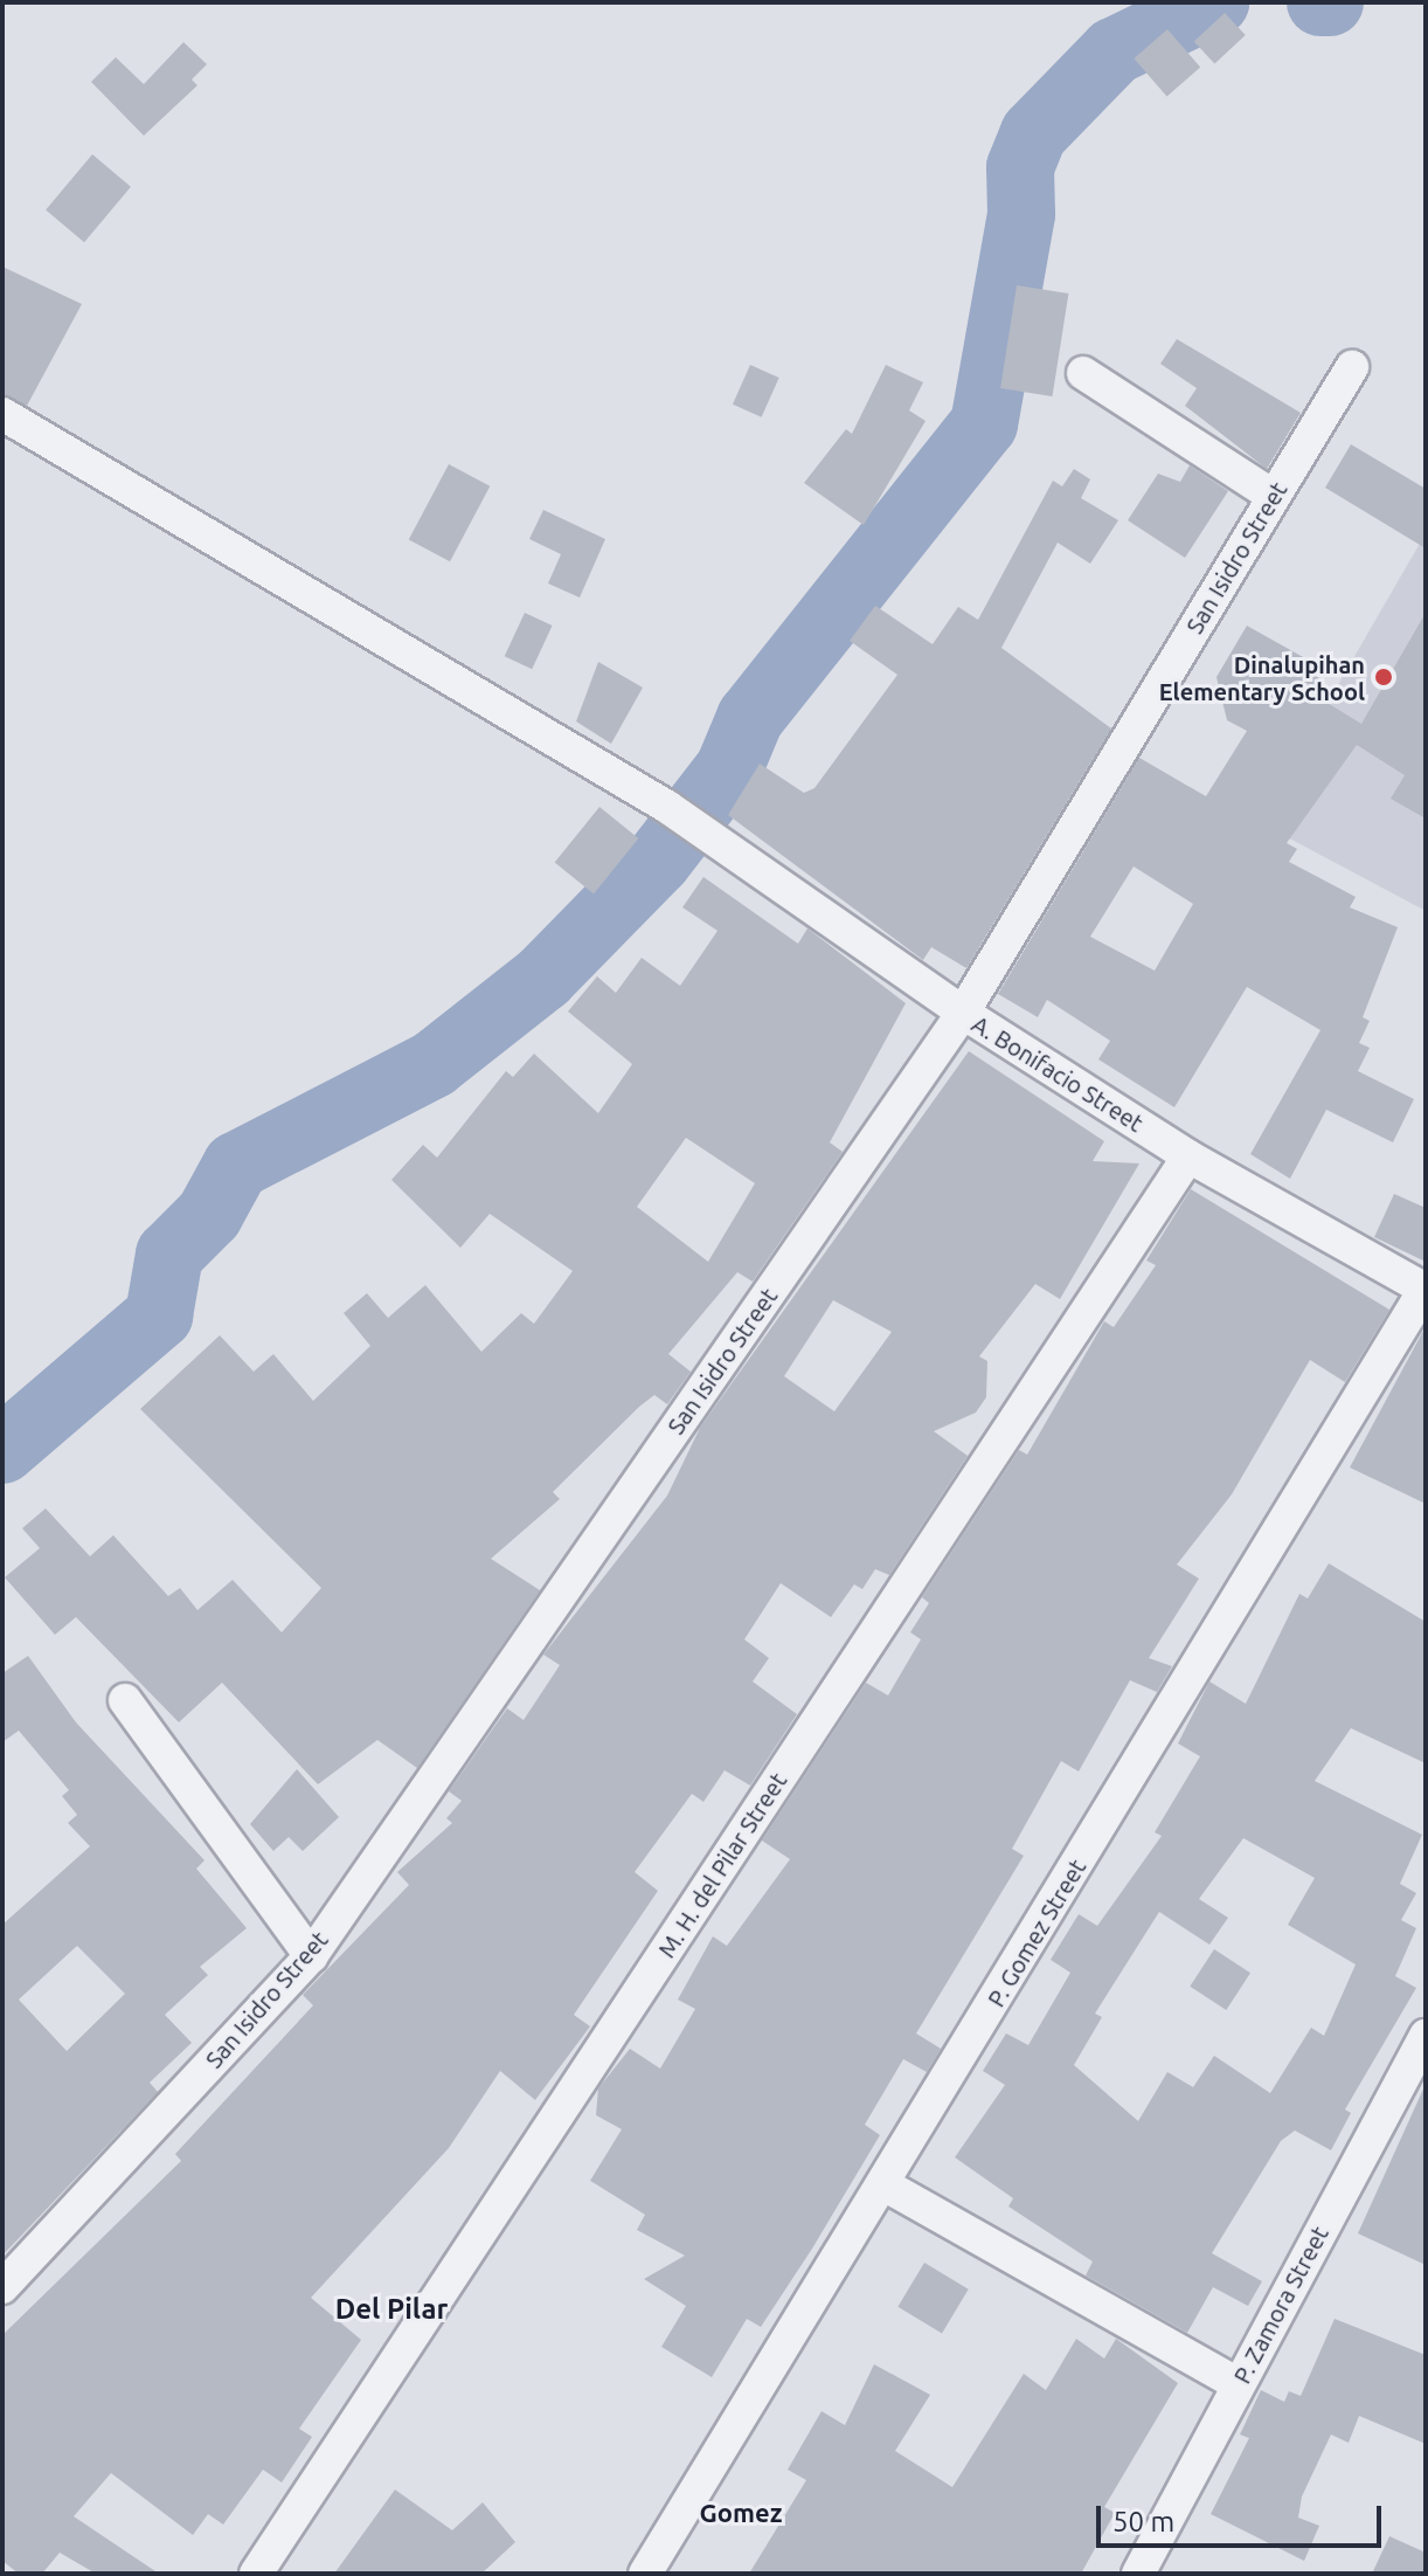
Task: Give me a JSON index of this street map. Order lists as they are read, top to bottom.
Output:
{
  "streets": {
    "street": [
      "San Isidro Street",
      "A. Bonifacio Street",
      "M. H. del Pilar Street",
      "P. Gomez Street",
      "P. Zamora Street"
    ]
  },
  "crossings": [
    ["San Isidro Street", "A. Bonifacio Street"],
    ["A. Bonifacio Street", "M. H. del Pilar Street"],
    ["A. Bonifacio Street", "P. Gomez Street"]
  ],
  "districts": ["Del Pilar", "Gomez"],
  "places": ["Dinalupihan Elementary School"],
  "scale_bar": "50 m"
}
